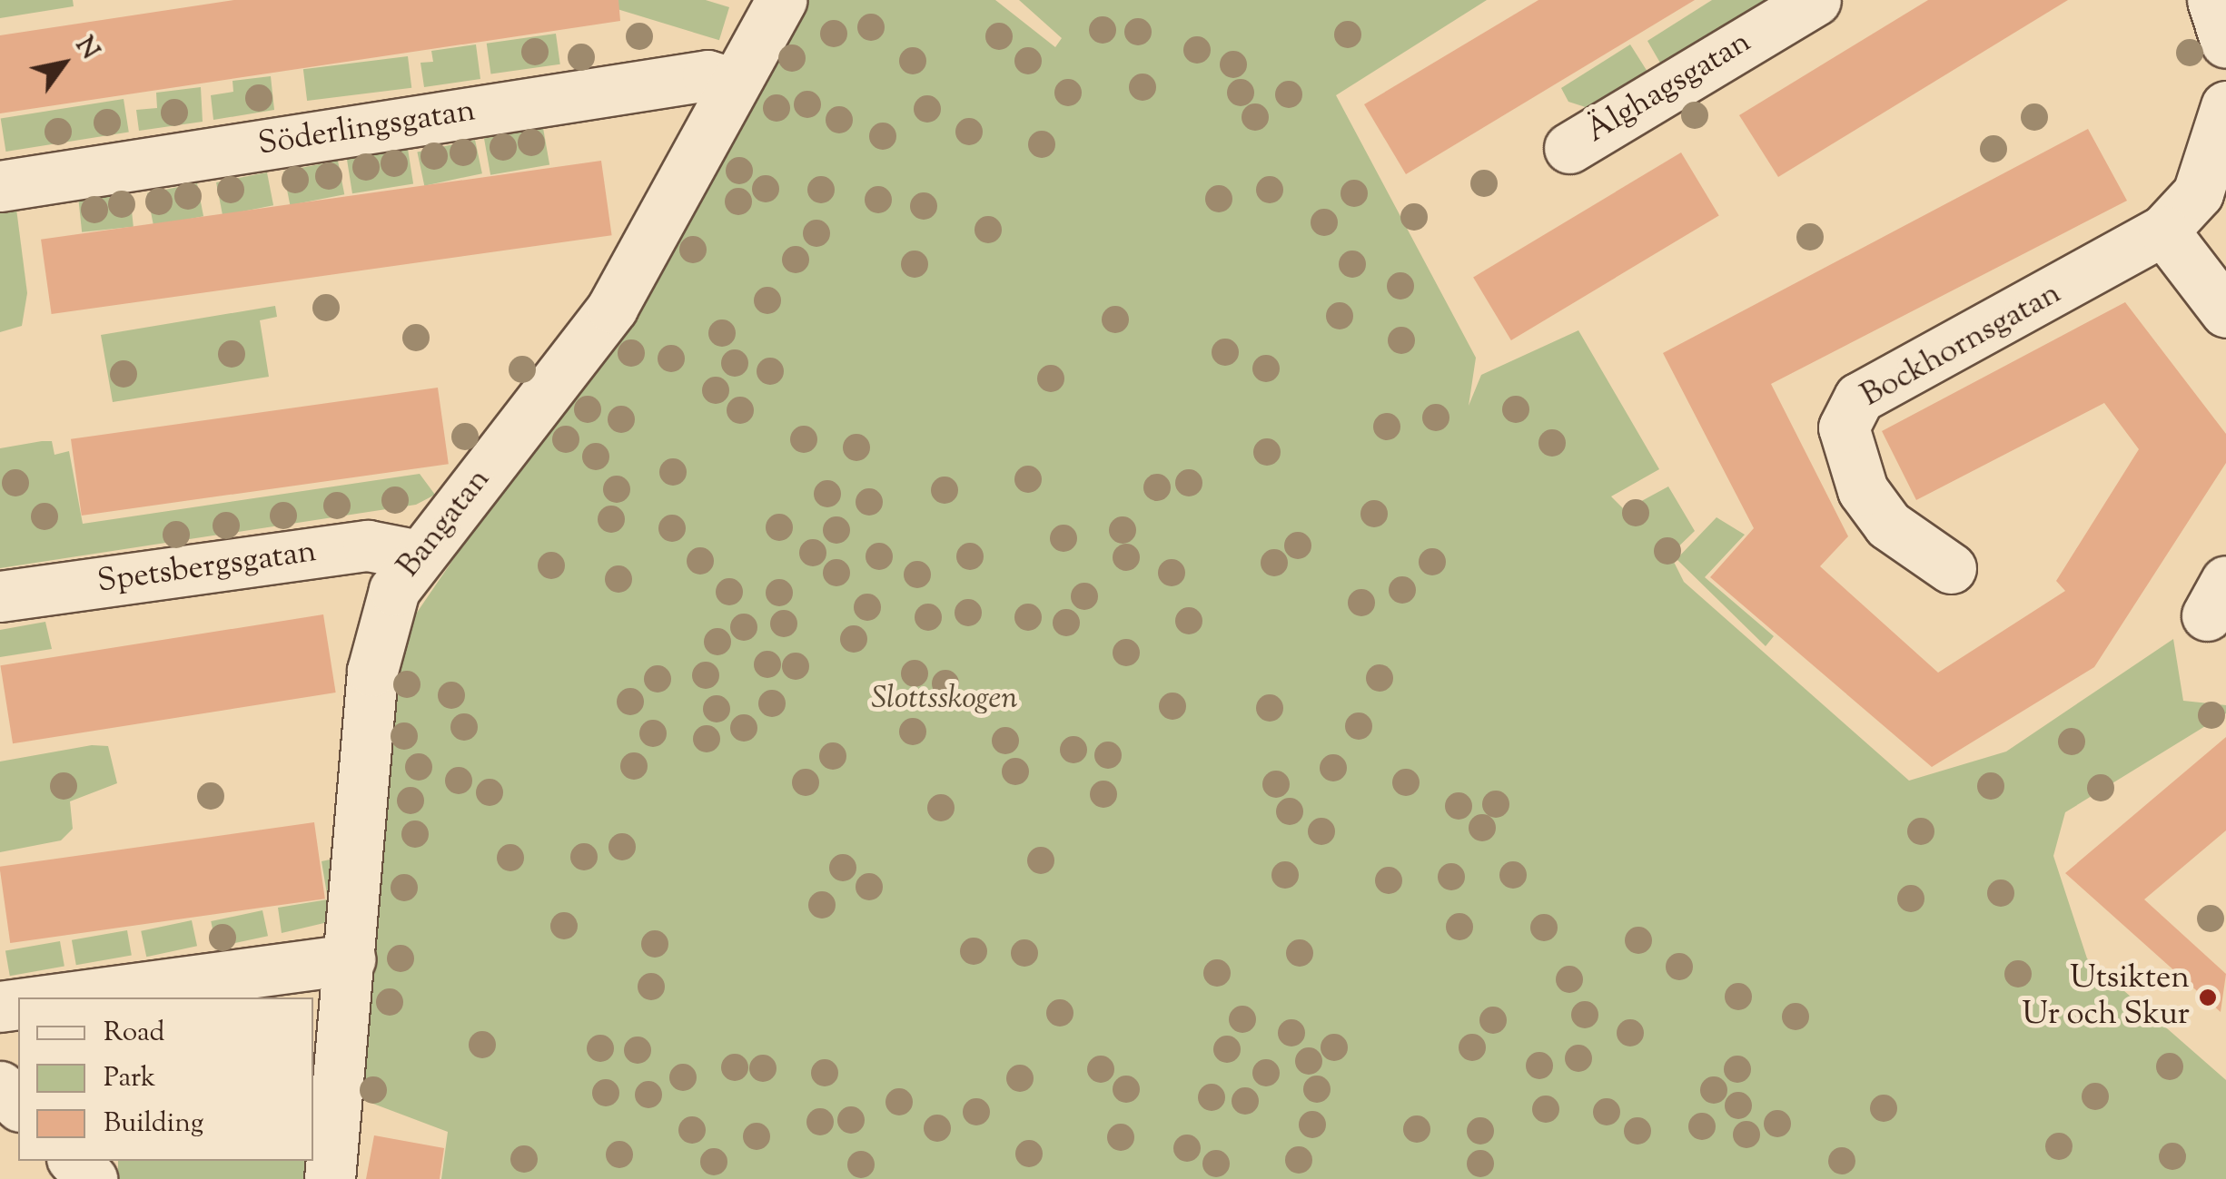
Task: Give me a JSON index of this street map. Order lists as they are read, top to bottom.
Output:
{
  "streets": {
    "street": [
      "Älghagsgatan",
      "Söderlingsgatan",
      "Bockhornsgatan",
      "Bangatan",
      "Spetsbergsgatan"
    ]
  },
  "crossings": [
    ["Söderlingsgatan", "Bangatan"],
    ["Bangatan", "Spetsbergsgatan"]
  ],
  "parks": ["Slottsskogen"],
  "places": ["Utsikten Ur och Skur"],
  "legend": ["Road", "Park", "Building"],
  "north": "top right"
}
